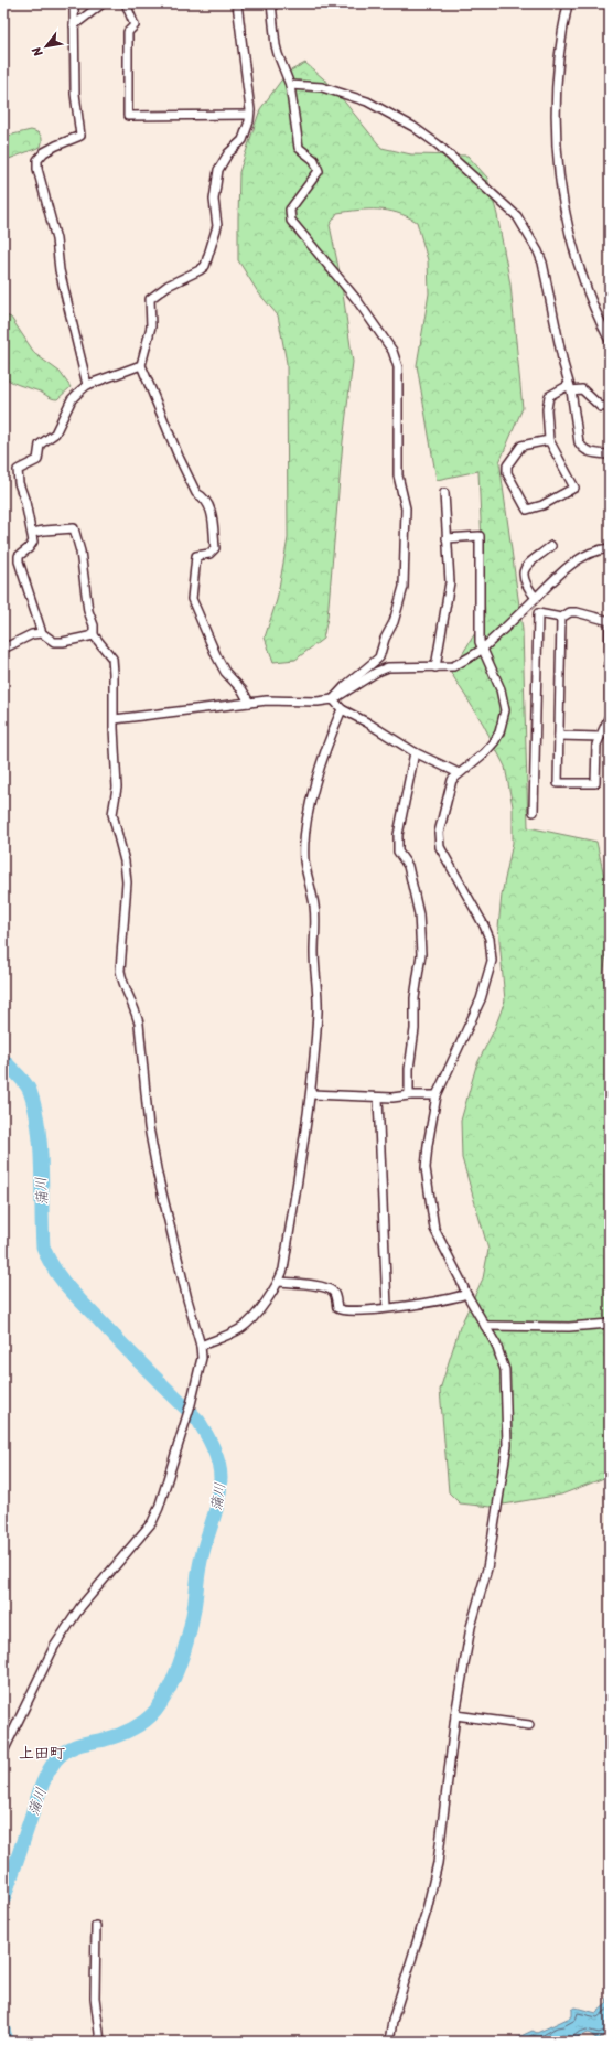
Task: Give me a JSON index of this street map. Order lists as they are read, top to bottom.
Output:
{
  "districts": ["上田町"],
  "water": ["蒲川"],
  "north": "bottom left"
}
